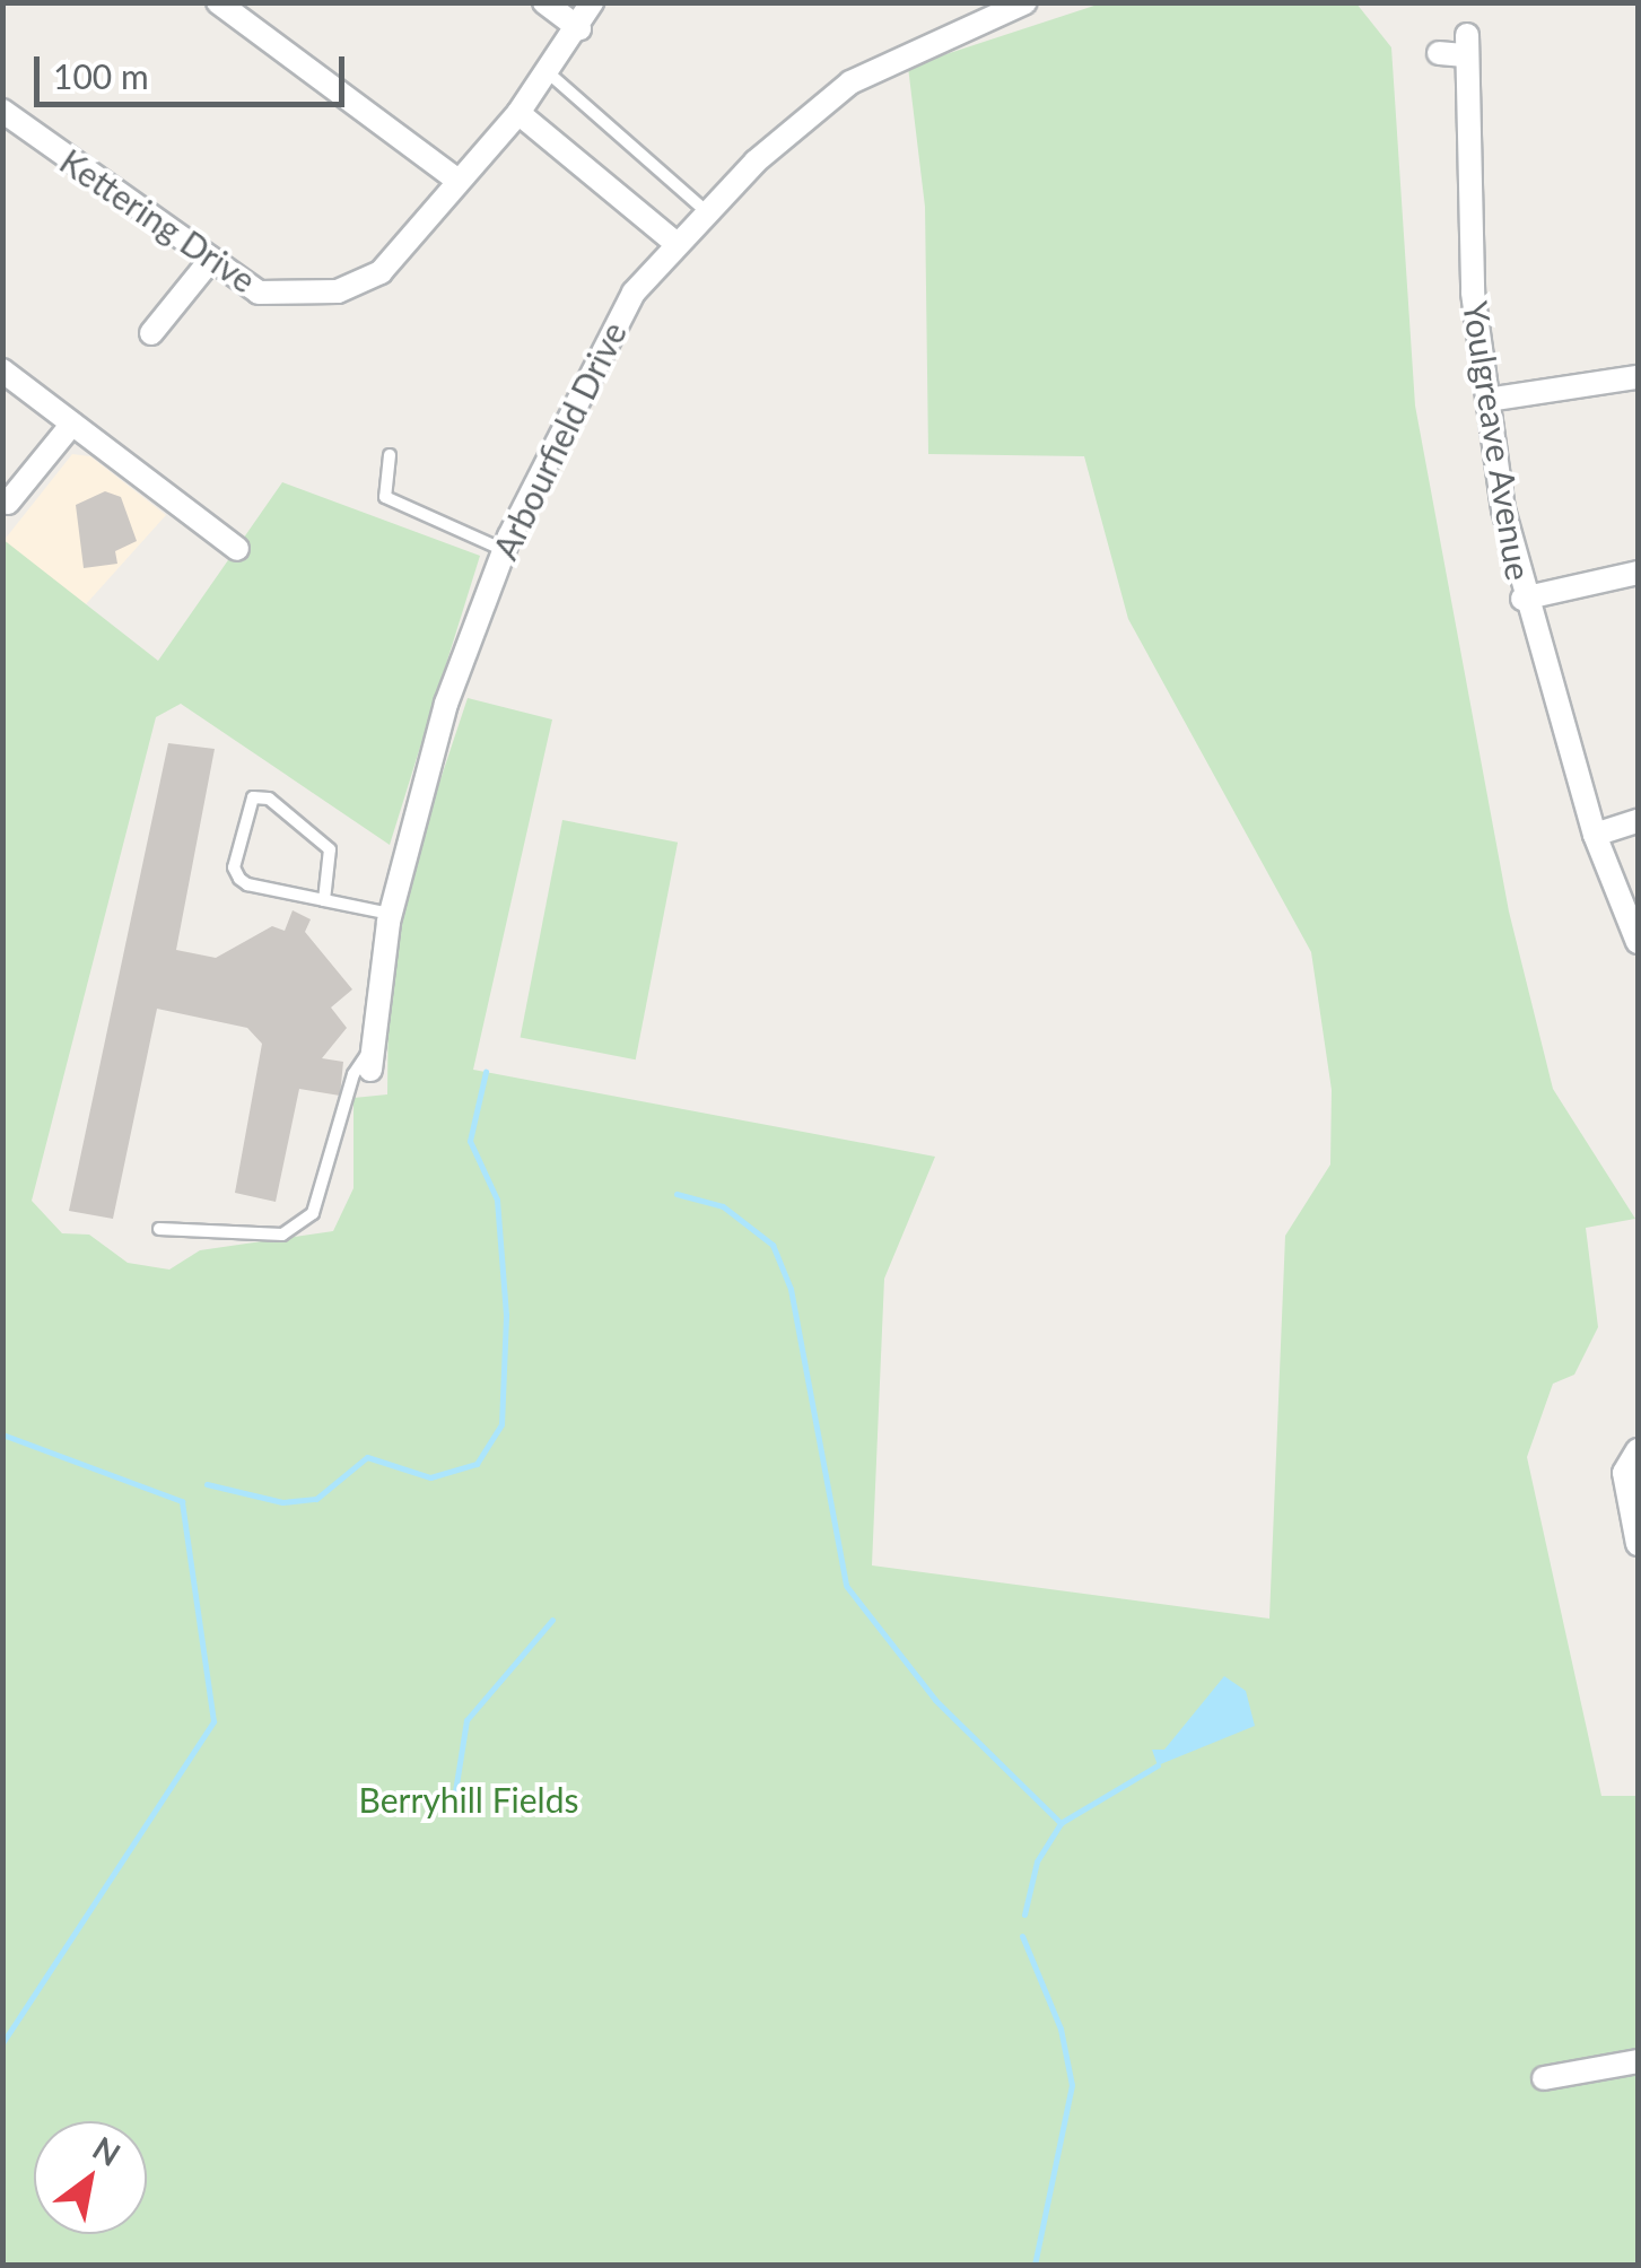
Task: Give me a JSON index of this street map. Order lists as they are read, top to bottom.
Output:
{
  "streets": {
    "street": ["Kettering Drive", "Arbourfield Drive", "Youlgreave Avenue"]
  },
  "parks": ["Berryhill Fields"],
  "scale_bar": "100 m",
  "north": "top right"
}
